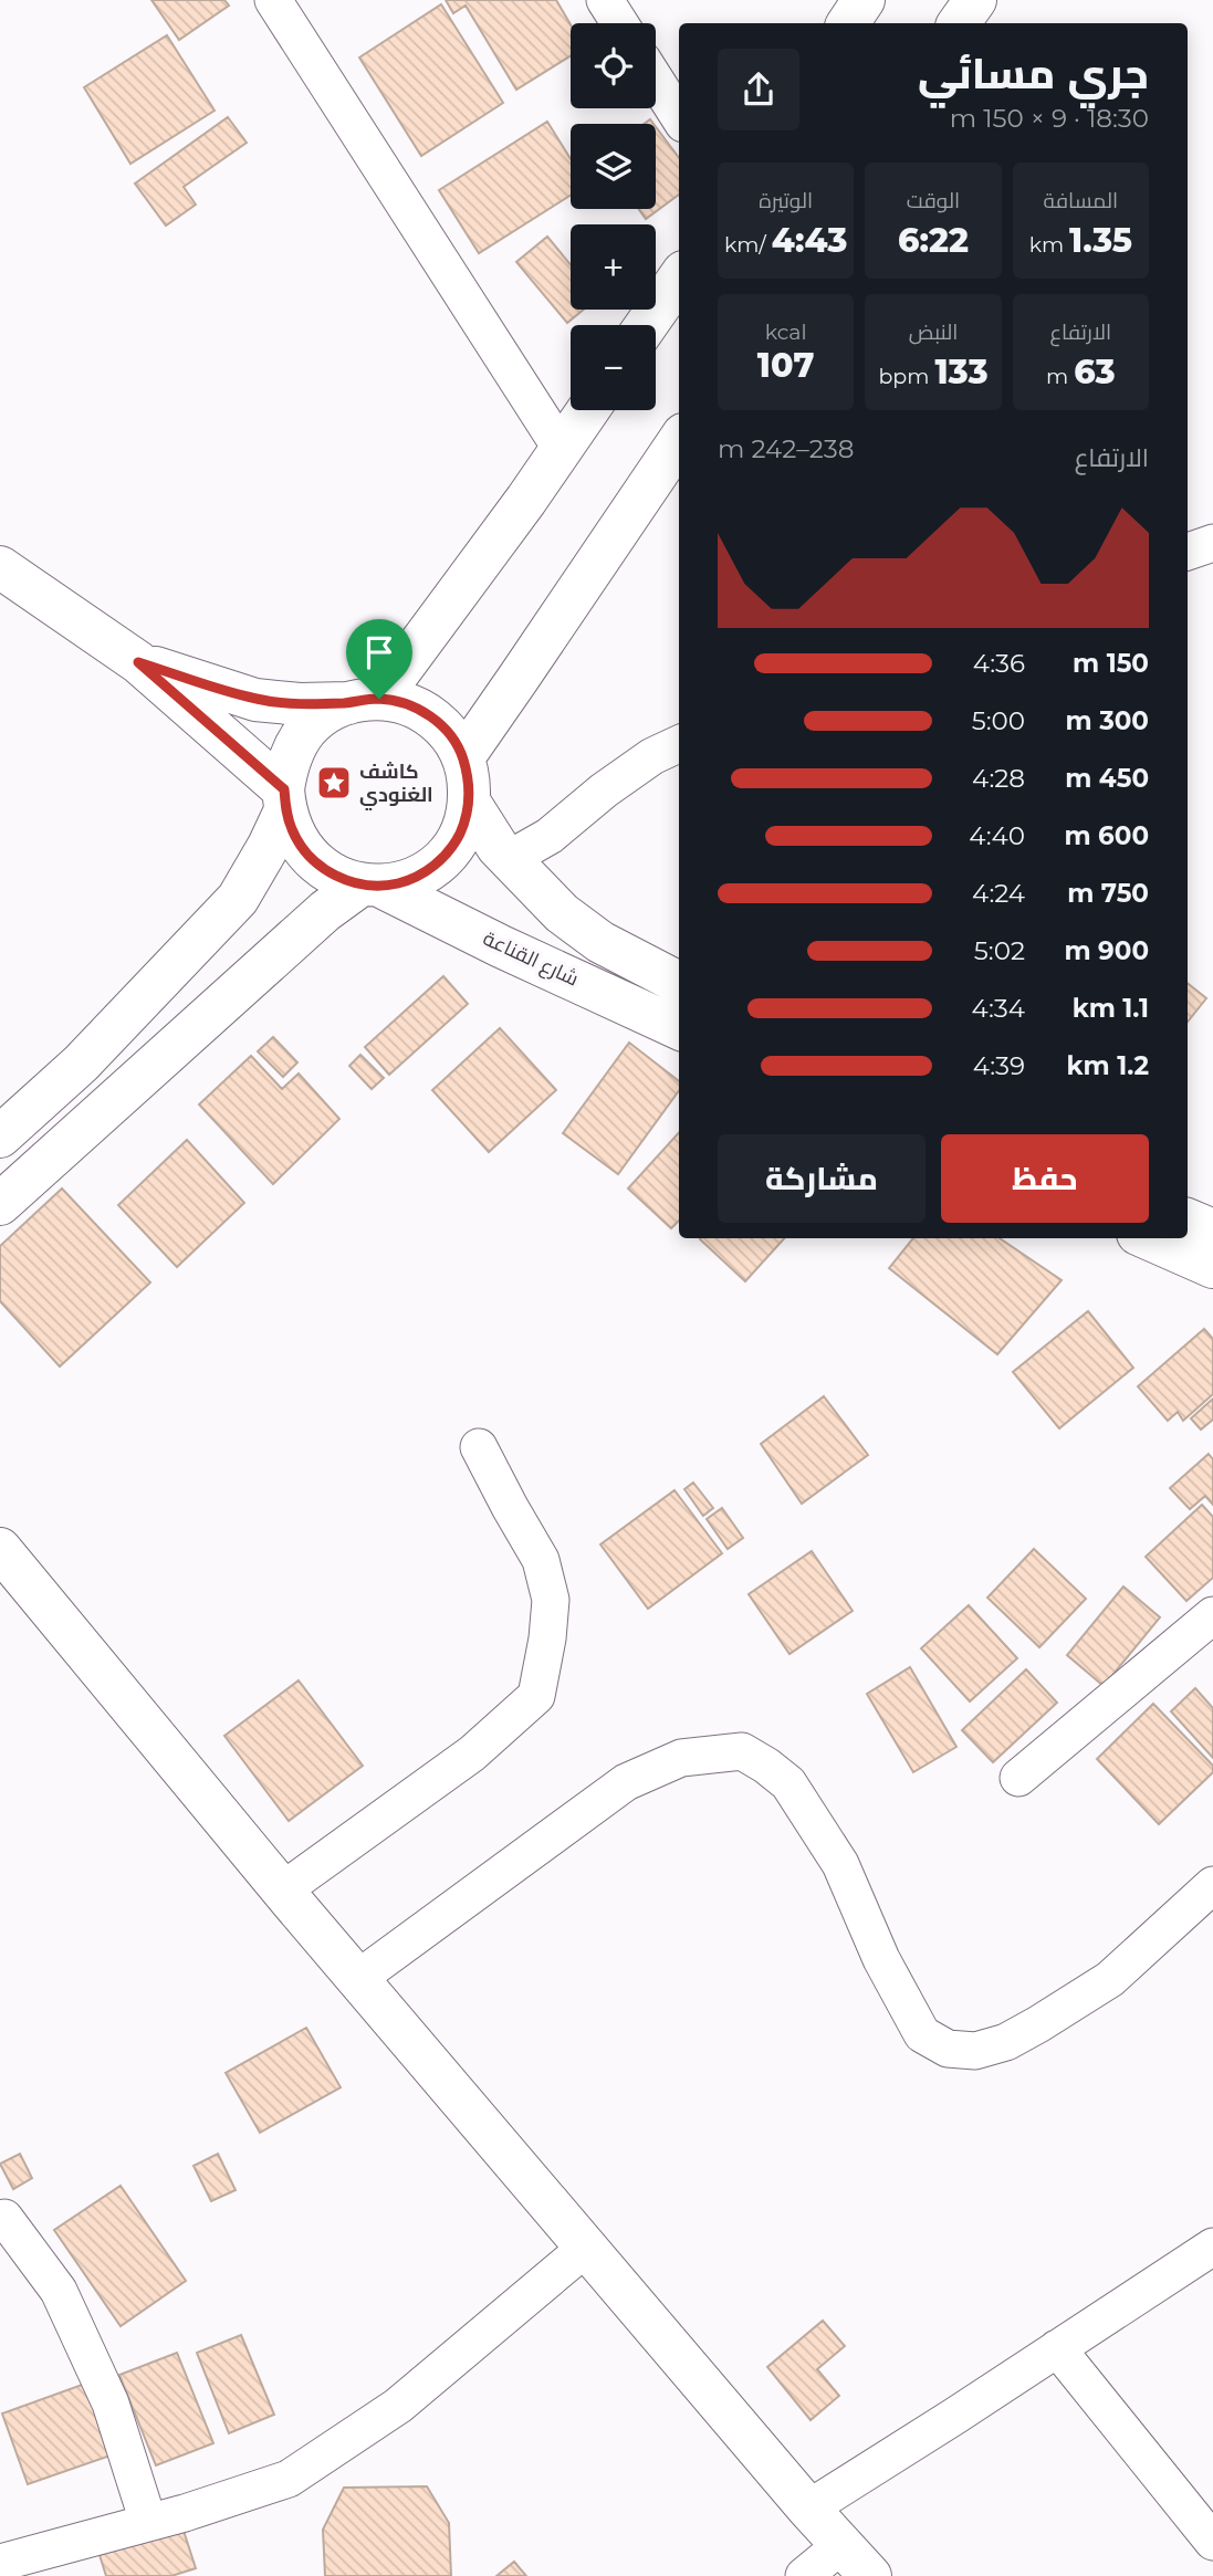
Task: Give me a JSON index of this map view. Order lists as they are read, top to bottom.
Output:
{
  "streets": {
    "street": ["شارع القناعة"]
  },
  "places": {
    "place": ["كاشف الغنودي"]
  },
  "page": {
    "map_buttons": ["+", "−"],
    "heading": ["جري مسائي", "18:30 · 9 × 150 m"],
    "stats": [
      ["المسافة", "1.35 km"],
      ["الوقت", "6:22"],
      ["الوتيرة", "4:43 /km"],
      ["الارتفاع", "63 m"],
      ["النبض", "133 bpm"],
      ["kcal", "107"]
    ],
    "chart": ["الارتفاع", "238–242 m"],
    "list": [
      {
        "name": "150 m",
        "note": "4:36"
      },
      {
        "name": "300 m",
        "note": "5:00"
      },
      {
        "name": "450 m",
        "note": "4:28"
      },
      {
        "name": "600 m",
        "note": "4:40"
      },
      {
        "name": "750 m",
        "note": "4:24"
      },
      {
        "name": "900 m",
        "note": "5:02"
      },
      {
        "name": "1.1 km",
        "note": "4:34"
      },
      {
        "name": "1.2 km",
        "note": "4:39"
      }
    ],
    "buttons": ["حفظ", "مشاركة"]
  }
}
